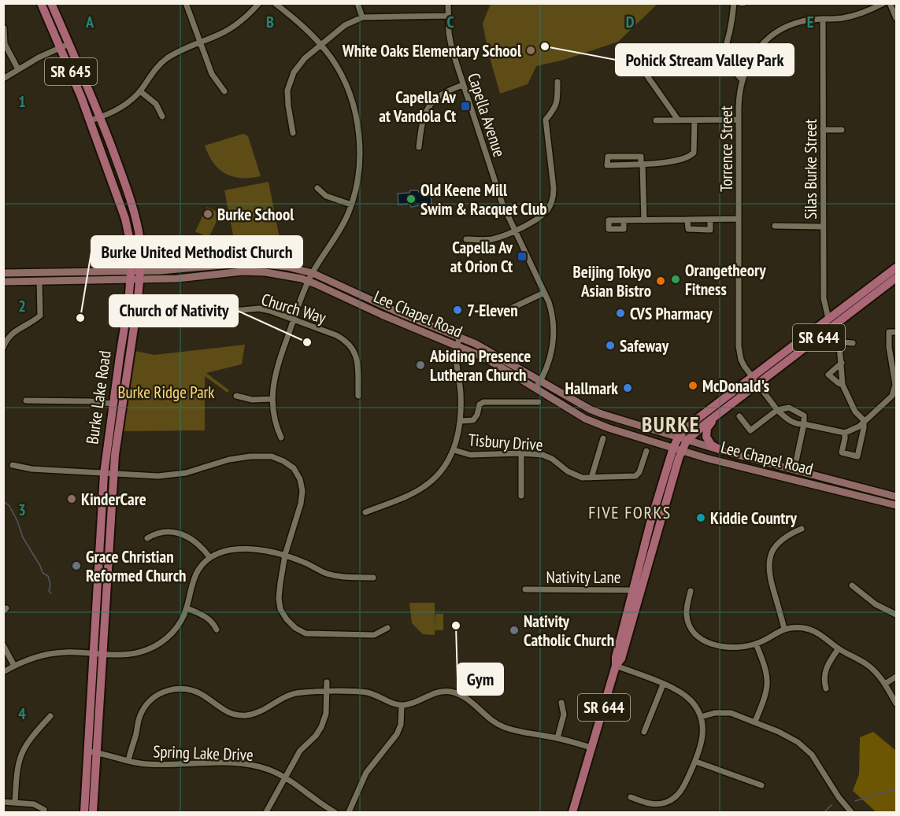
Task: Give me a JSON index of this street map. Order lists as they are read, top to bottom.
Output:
{
  "streets": {
    "main road": [
      "SR 645",
      "Lee Chapel Road",
      "SR 644",
      "Burke Lake Road"
    ],
    "street": [
      "Capella Avenue",
      "Torrence Street",
      "Silas Burke Street",
      "Church Way",
      "Tisbury Drive",
      "Nativity Lane",
      "Spring Lake Drive"
    ]
  },
  "crossings": [
    ["Capella Avenue", "Lee Chapel Road"],
    ["Torrence Street", "Silas Burke Street"],
    ["Torrence Street", "SR 644"],
    ["Silas Burke Street", "SR 644"],
    ["Lee Chapel Road", "SR 644"],
    ["Lee Chapel Road", "Burke Lake Road"],
    ["SR 644", "Nativity Lane"],
    ["Burke Lake Road", "Spring Lake Drive"]
  ],
  "districts": ["BURKE", "FIVE FORKS"],
  "parks": ["Burke Ridge Park"],
  "places": {
    "other": [
      "Pohick Stream Valley Park",
      "White Oaks Elementary School",
      "Old Keene Mill Swim & Racquet Club",
      "Burke School",
      "Orangetheory Fitness",
      "Beijing Tokyo Asian Bistro",
      "7-Eleven",
      "CVS Pharmacy",
      "Burke United Methodist Church",
      "Church of Nativity",
      "Safeway",
      "Abiding Presence Lutheran Church",
      "McDonald's",
      "Hallmark",
      "KinderCare",
      "Kiddie Country",
      "Grace Christian Reformed Church",
      "Gym",
      "Nativity Catholic Church"
    ],
    "transit": ["Capella Av at Vandola Ct", "Capella Av at Orion Ct"]
  },
  "grid": {
    "columns": [
      "A",
      "B",
      "C",
      "D",
      "E"
    ],
    "rows": [
      "1",
      "2",
      "3",
      "4"
    ]
  }
}
